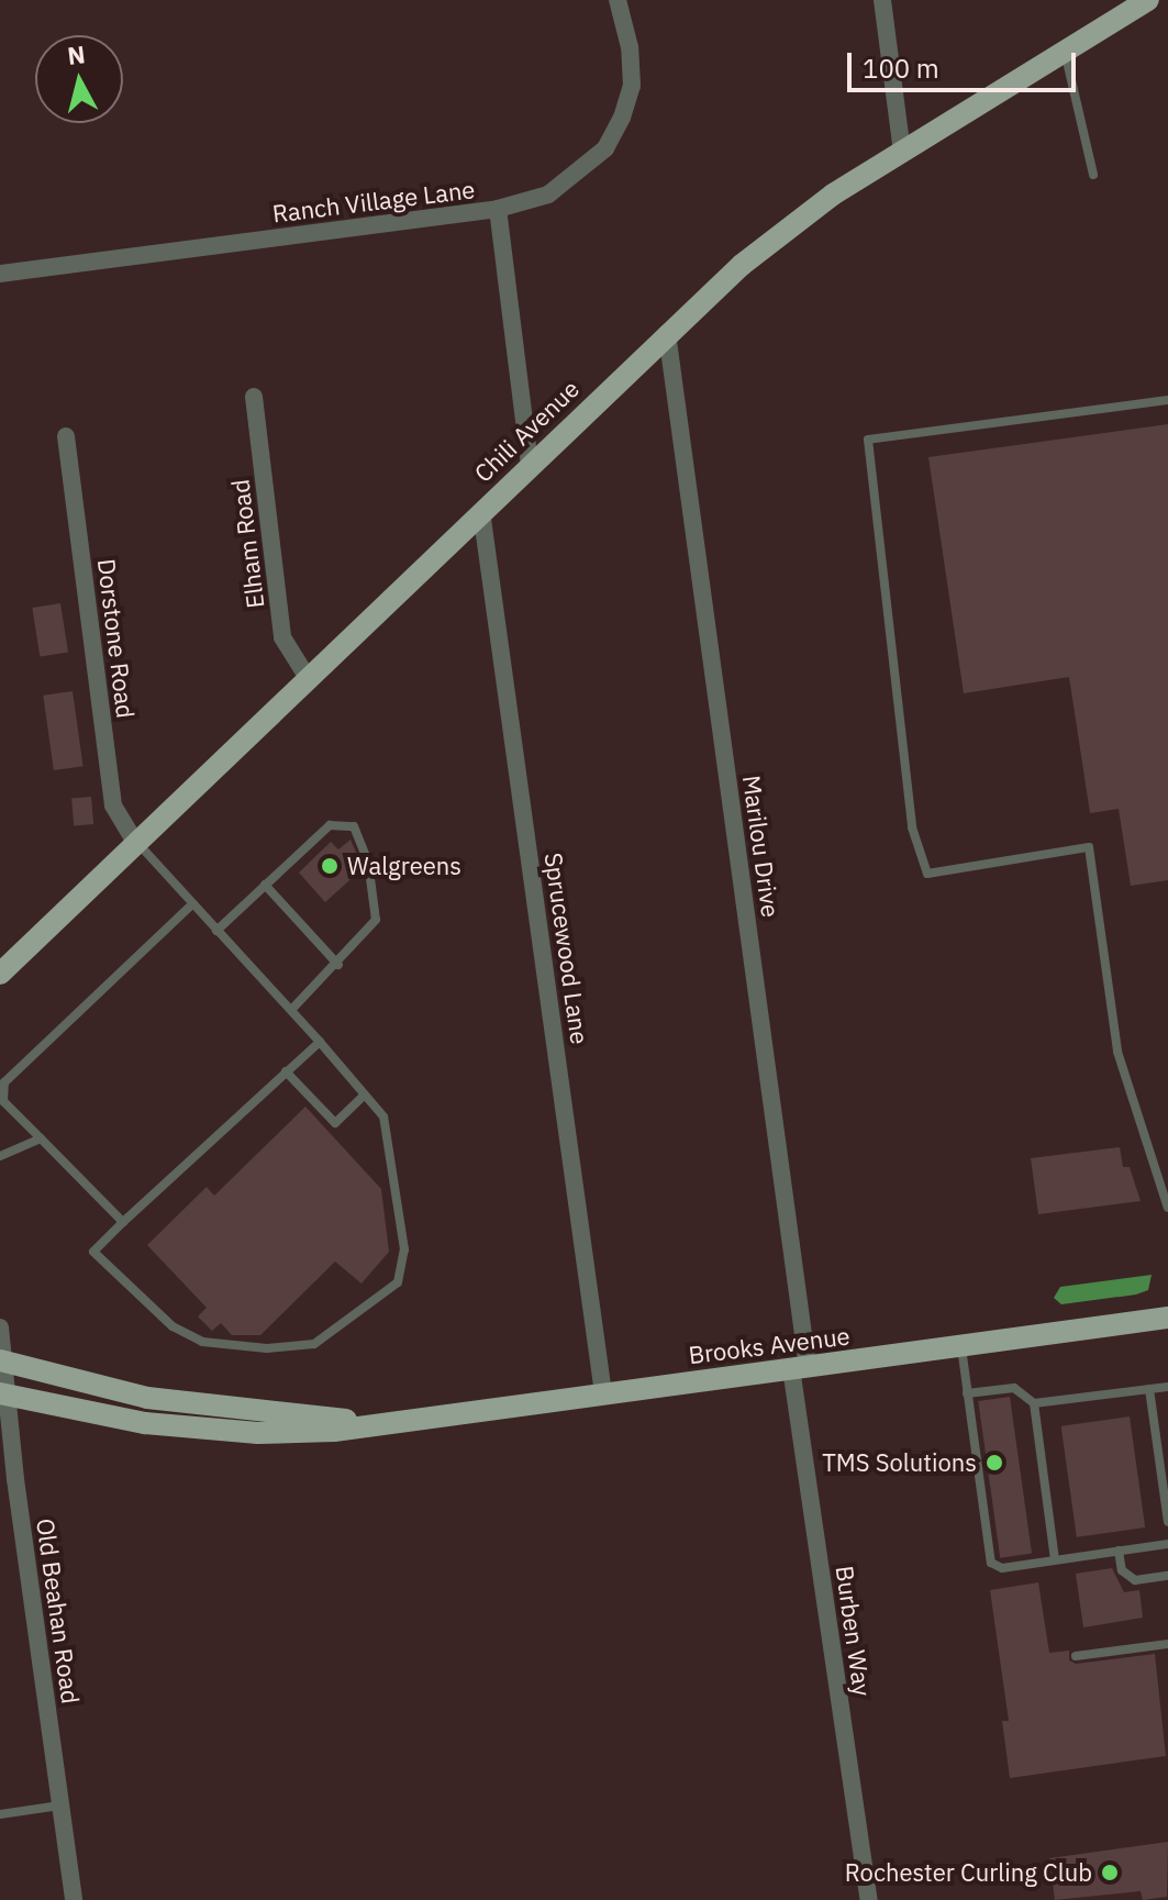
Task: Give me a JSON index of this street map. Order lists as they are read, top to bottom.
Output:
{
  "streets": {
    "main road": ["Chili Avenue", "Brooks Avenue"],
    "street": [
      "Ranch Village Lane",
      "Elham Road",
      "Dorstone Road",
      "Marilou Drive",
      "Sprucewood Lane",
      "Old Beahan Road",
      "Burben Way"
    ]
  },
  "crossings": [
    ["Ranch Village Lane", "Chili Avenue"],
    ["Chili Avenue", "Elham Road"],
    ["Chili Avenue", "Dorstone Road"],
    ["Chili Avenue", "Marilou Drive"],
    ["Chili Avenue", "Sprucewood Lane"],
    ["Marilou Drive", "Brooks Avenue"],
    ["Marilou Drive", "Burben Way"],
    ["Sprucewood Lane", "Brooks Avenue"],
    ["Brooks Avenue", "Old Beahan Road"],
    ["Brooks Avenue", "Burben Way"]
  ],
  "places": ["Walgreens", "TMS Solutions", "Rochester Curling Club"],
  "scale_bar": "100 m",
  "north": "top"
}
